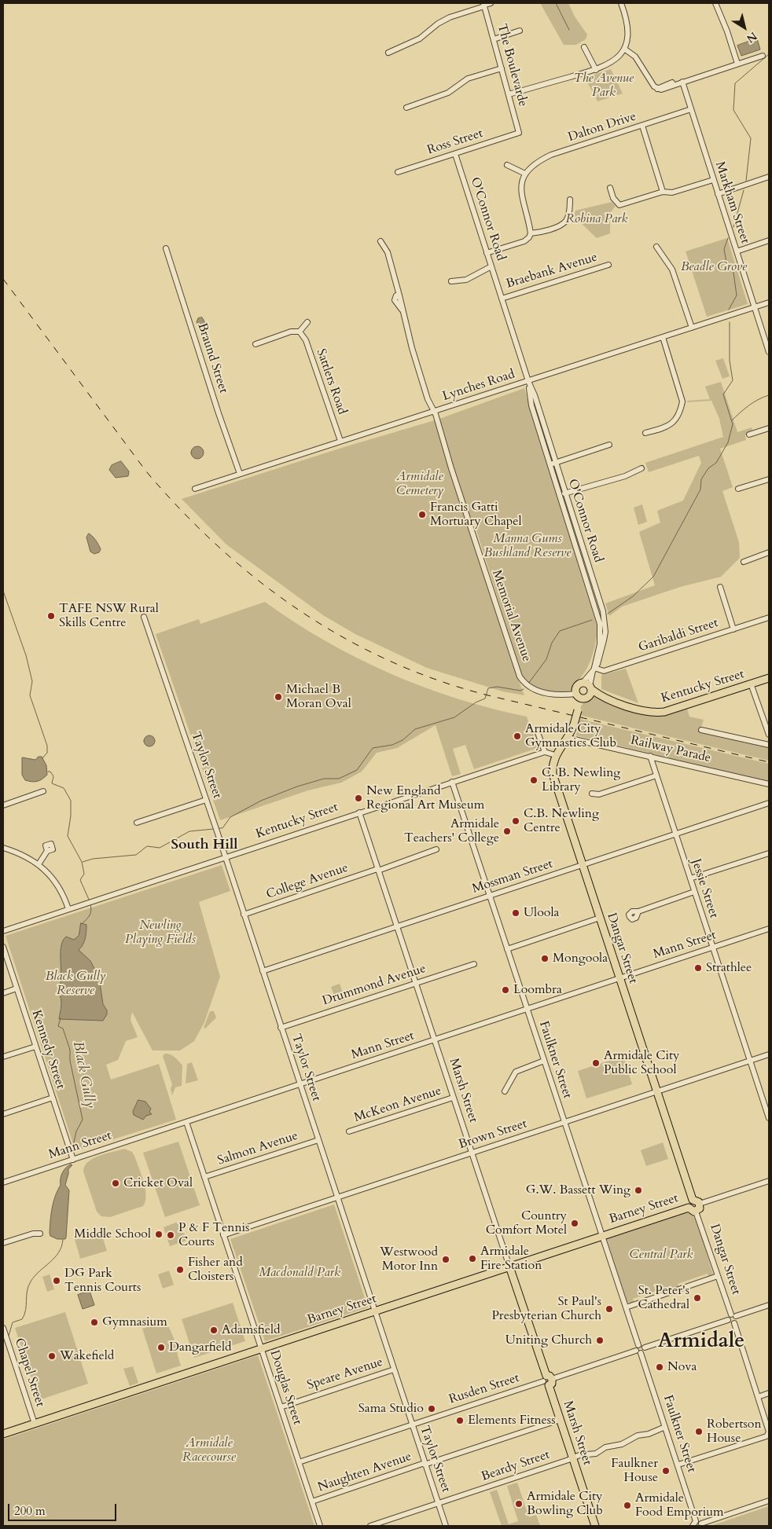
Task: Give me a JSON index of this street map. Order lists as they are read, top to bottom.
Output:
{
  "streets": {
    "main road": [
      "Kentucky Street",
      "Dangar Street",
      "Marsh Street",
      "Barney Street"
    ],
    "street": [
      "The Boulevarde",
      "Dalton Drive",
      "Ross Street",
      "Markham Street",
      "O'Connor Road",
      "Braebank Avenue",
      "Braund Street",
      "Sattlers Road",
      "Lynches Road",
      "Memorial Avenue",
      "Garibaldi Street",
      "Railway Parade",
      "Taylor Street",
      "Mossman Street",
      "College Avenue",
      "Jessie Street",
      "Mann Street",
      "Drummond Avenue",
      "Kennedy Street",
      "Faulkner Street",
      "McKeon Avenue",
      "Brown Street",
      "Salmon Avenue",
      "Chapel Street",
      "Speare Avenue",
      "Douglas Street",
      "Rusden Street",
      "Beardy Street",
      "Naughten Avenue"
    ]
  },
  "crossings": [
    ["The Boulevarde", "Ross Street"],
    ["Dalton Drive", "Markham Street"],
    ["Ross Street", "O'Connor Road"],
    ["Markham Street", "Lynches Road"],
    ["O'Connor Road", "Braebank Avenue"],
    ["O'Connor Road", "Lynches Road"],
    ["O'Connor Road", "Memorial Avenue"],
    ["O'Connor Road", "Garibaldi Street"],
    ["O'Connor Road", "Kentucky Street"],
    ["O'Connor Road", "Dangar Street"],
    ["Braund Street", "Lynches Road"],
    ["Sattlers Road", "Lynches Road"],
    ["Lynches Road", "Memorial Avenue"],
    ["Memorial Avenue", "Kentucky Street"],
    ["Memorial Avenue", "Dangar Street"],
    ["Kentucky Street", "Taylor Street"],
    ["Kentucky Street", "Dangar Street"],
    ["Kentucky Street", "Faulkner Street"],
    ["Kentucky Street", "Marsh Street"],
    ["Railway Parade", "Jessie Street"],
    ["Railway Parade", "Dangar Street"],
    ["Taylor Street", "Mossman Street"],
    ["Taylor Street", "College Avenue"],
    ["Taylor Street", "Mann Street"],
    ["Taylor Street", "Drummond Avenue"],
    ["Taylor Street", "Brown Street"],
    ["Taylor Street", "Salmon Avenue"],
    ["Taylor Street", "Barney Street"],
    ["Taylor Street", "Speare Avenue"],
    ["Taylor Street", "Rusden Street"],
    ["Taylor Street", "Beardy Street"],
    ["Taylor Street", "Naughten Avenue"],
    ["Mossman Street", "Jessie Street"],
    ["Mossman Street", "Dangar Street"],
    ["Mossman Street", "Faulkner Street"],
    ["Mossman Street", "Marsh Street"],
    ["College Avenue", "Marsh Street"],
    ["Jessie Street", "Mann Street"],
    ["Jessie Street", "Brown Street"],
    ["Mann Street", "Dangar Street"],
    ["Mann Street", "Kennedy Street"],
    ["Mann Street", "Faulkner Street"],
    ["Mann Street", "Marsh Street"],
    ["Mann Street", "Douglas Street"],
    ["Dangar Street", "Brown Street"],
    ["Dangar Street", "Barney Street"],
    ["Drummond Avenue", "Marsh Street"],
    ["Faulkner Street", "Brown Street"],
    ["Faulkner Street", "Barney Street"],
    ["Faulkner Street", "Rusden Street"],
    ["Faulkner Street", "Beardy Street"],
    ["Marsh Street", "McKeon Avenue"],
    ["Marsh Street", "Brown Street"],
    ["Marsh Street", "Barney Street"],
    ["Marsh Street", "Rusden Street"],
    ["Marsh Street", "Beardy Street"],
    ["Marsh Street", "Naughten Avenue"],
    ["Brown Street", "Douglas Street"],
    ["Salmon Avenue", "Douglas Street"],
    ["Barney Street", "Chapel Street"],
    ["Barney Street", "Douglas Street"],
    ["Speare Avenue", "Douglas Street"],
    ["Douglas Street", "Rusden Street"],
    ["Douglas Street", "Naughten Avenue"]
  ],
  "districts": ["South Hill", "Armidale"],
  "water": ["Black Gully"],
  "parks": [
    "The Avenue Park",
    "Robina Park",
    "Beadle Grove",
    "Armidale Cemetery",
    "Manna Gums Bushland Reserve",
    "Newling Playing Fields",
    "Black Gully Reserve",
    "Central Park",
    "Macdonald Park",
    "Armidale Racecourse"
  ],
  "places": [
    "Francis Gatti Mortuary Chapel",
    "TAFE NSW Rural Skills Centre",
    "Michael B Moran Oval",
    "Armidale City Gymnastics Club",
    "C. B. Newling Library",
    "New England Regional Art Museum",
    "C.B. Newling Centre",
    "Armidale Teachers' College",
    "Uloola",
    "Mongoola",
    "Strathlee",
    "Loombra",
    "Armidale City Public School",
    "Cricket Oval",
    "G.W. Bassett Wing",
    "Country Comfort Motel",
    "Middle School",
    "P & F Tennis Courts",
    "Armidale Fire Station",
    "Westwood Motor Inn",
    "Fisher and Cloisters",
    "DG Park Tennis Courts",
    "St. Peter's Cathedral",
    "St Paul's Presbyterian Church",
    "Gymnasium",
    "Adamsfield",
    "Uniting Church",
    "Dangarfield",
    "Wakefield",
    "Nova",
    "Sama Studio",
    "Elements Fitness",
    "Robertson House",
    "Faulkner House",
    "Armidale City Bowling Club",
    "Armidale Food Emporium"
  ],
  "scale_bar": "200 m",
  "north": "bottom right"
}
